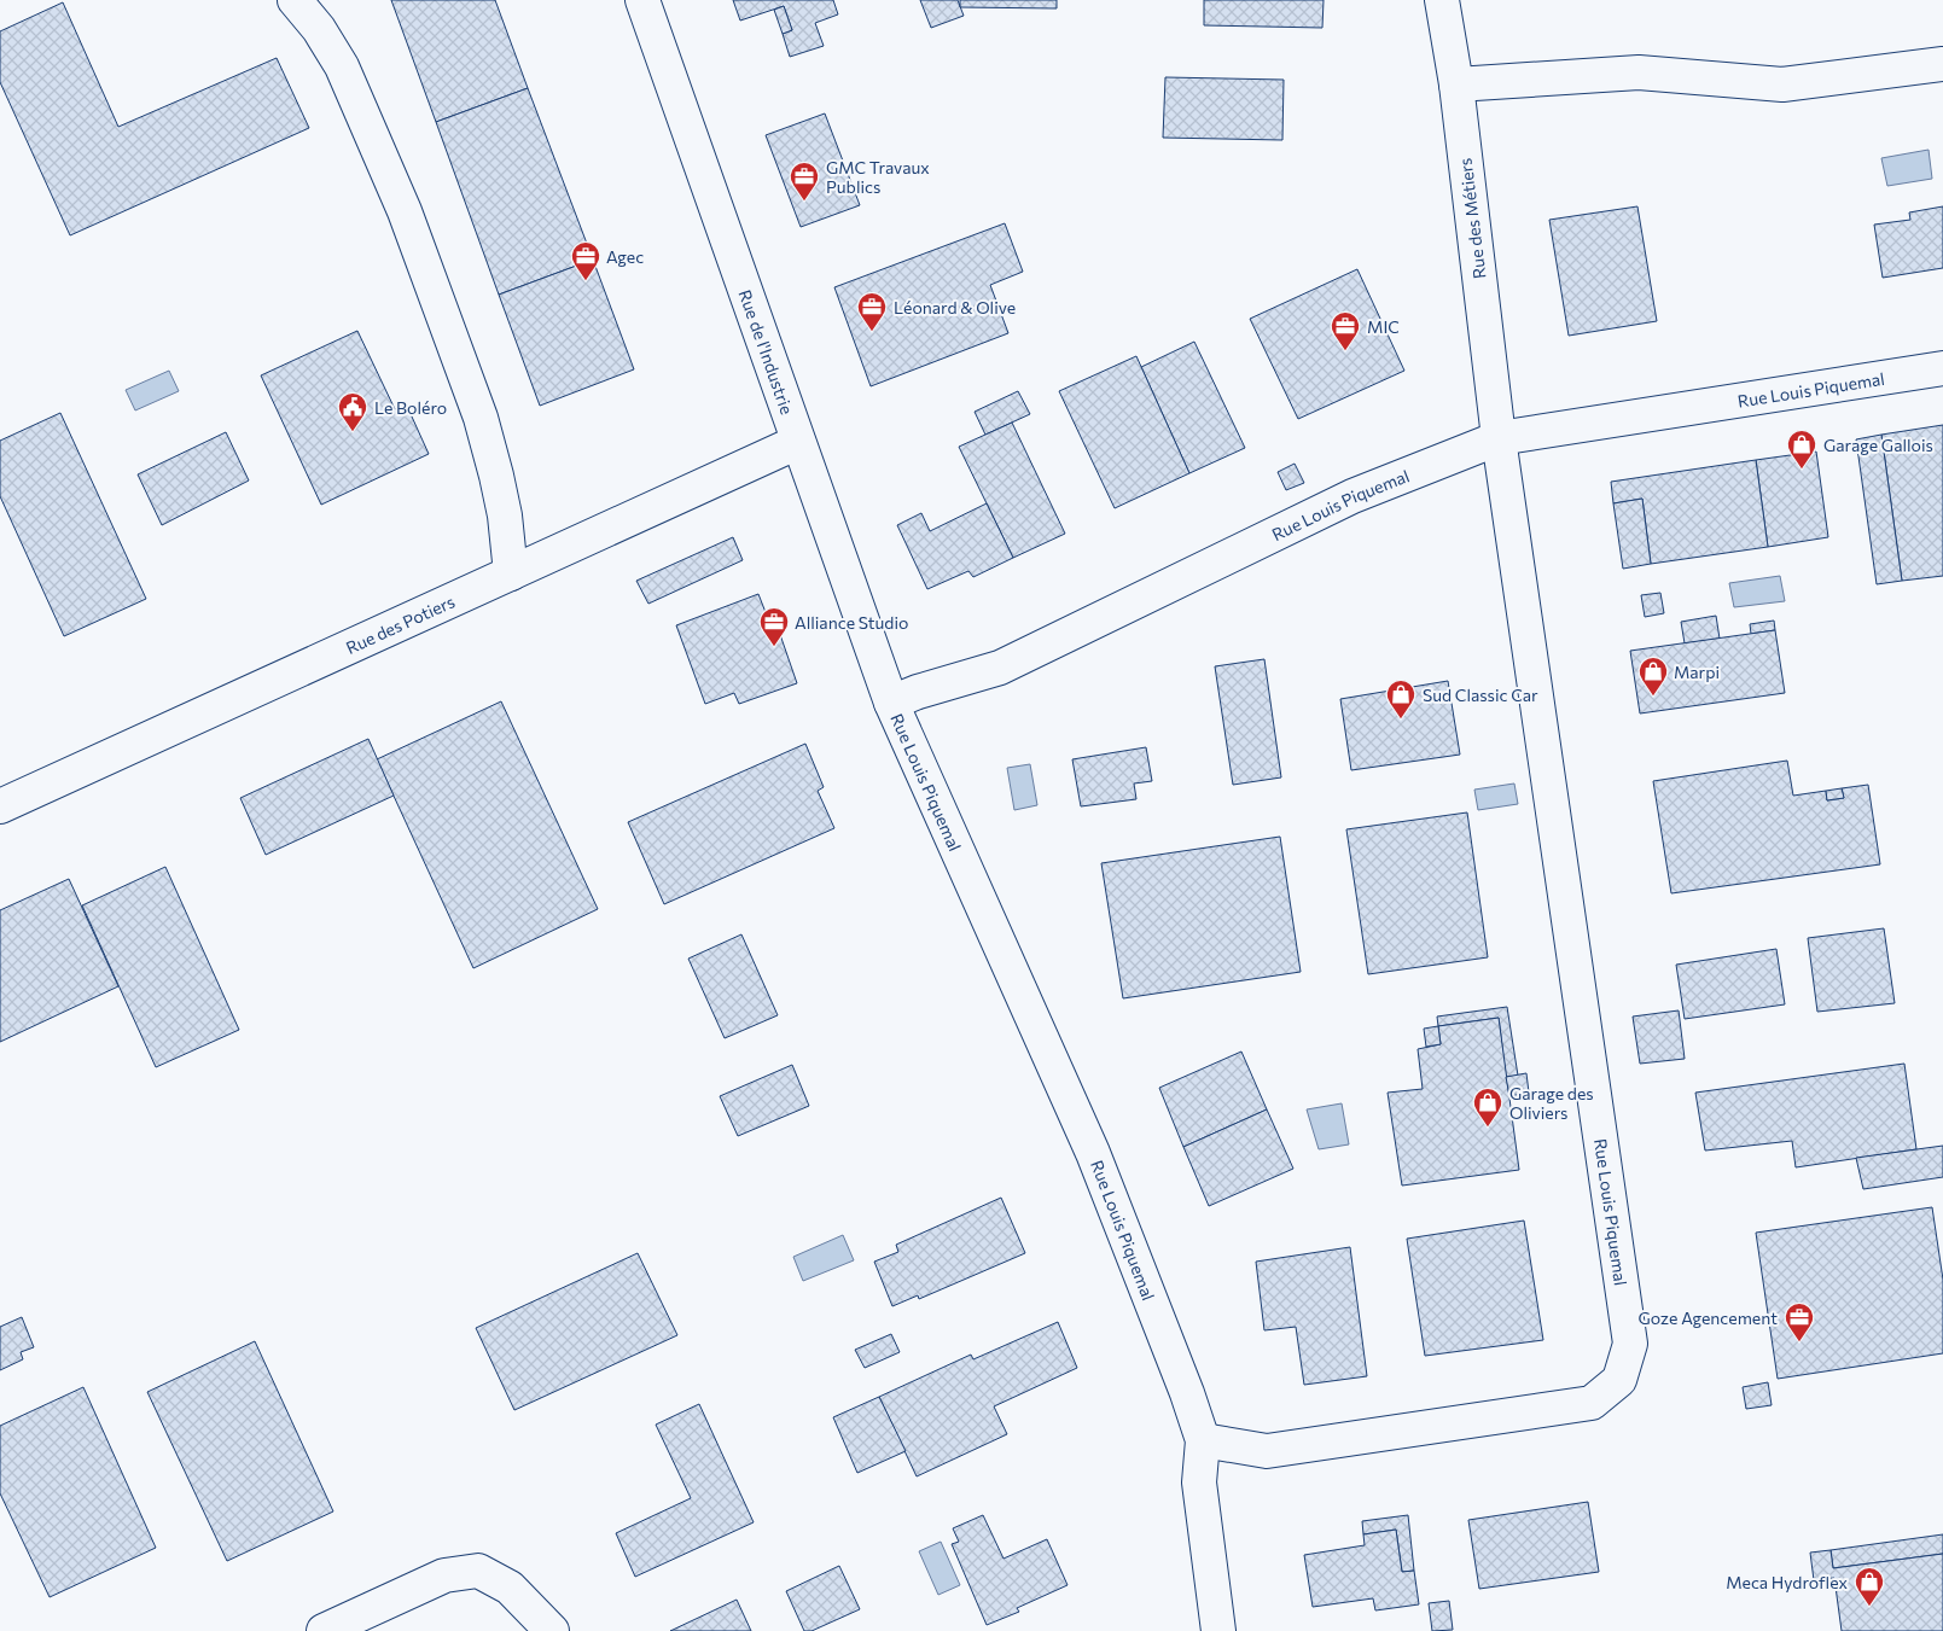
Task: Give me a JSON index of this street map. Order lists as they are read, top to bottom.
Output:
{
  "streets": {
    "street": [
      "Rue des Métiers",
      "Rue de l'Industrie",
      "Rue Louis Piquemal",
      "Rue des Potiers"
    ]
  },
  "crossings": [
    ["Rue des Métiers", "Rue Louis Piquemal"],
    ["Rue de l'Industrie", "Rue Louis Piquemal"],
    ["Rue de l'Industrie", "Rue des Potiers"]
  ],
  "places": {
    "office": [
      "GMC Travaux Publics",
      "Agec",
      "Léonard & Olive",
      "MIC",
      "Alliance Studio",
      "Goze Agencement"
    ],
    "public building": ["Le Boléro"],
    "shop": [
      "Garage Gallois",
      "Marpi",
      "Sud Classic Car",
      "Garage des Oliviers",
      "Meca Hydroflex"
    ]
  }
}
